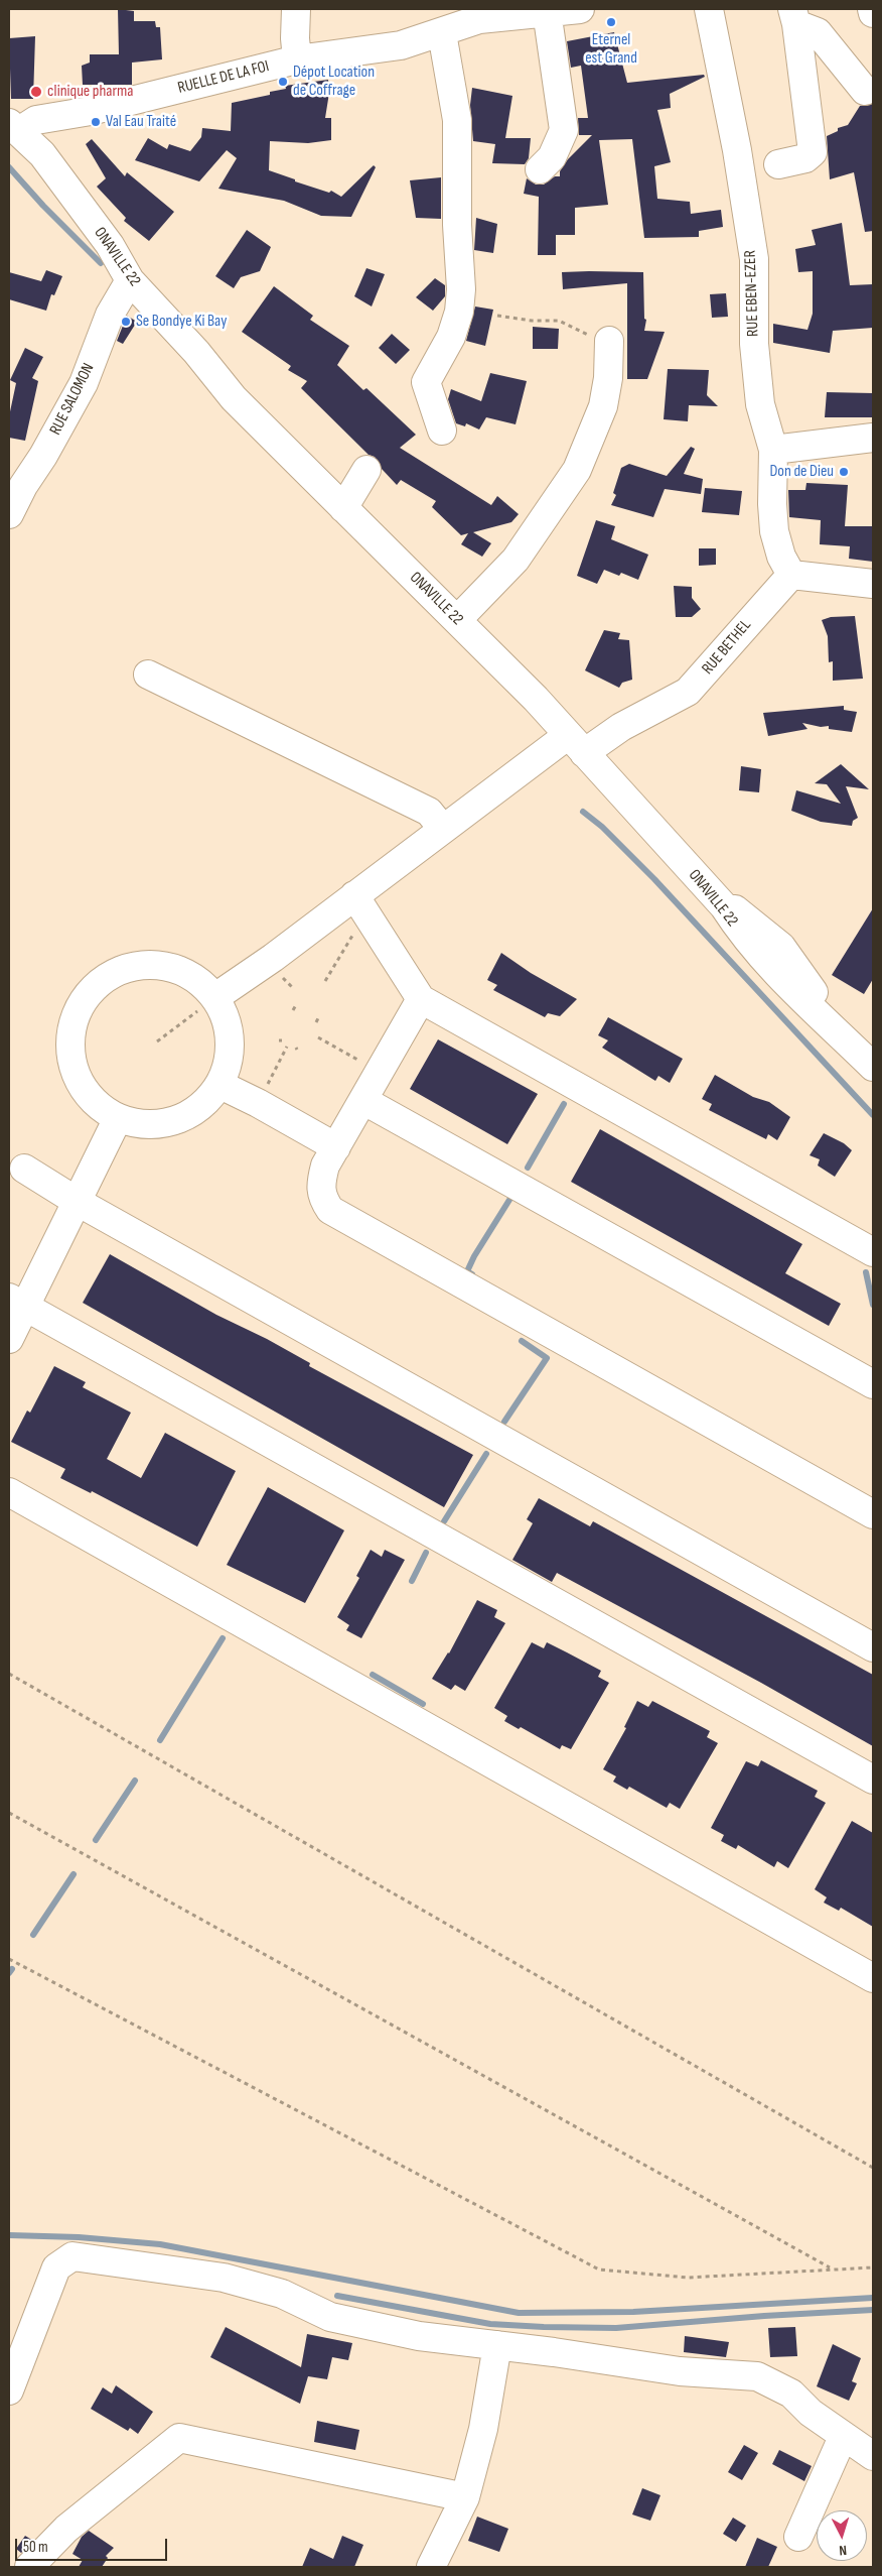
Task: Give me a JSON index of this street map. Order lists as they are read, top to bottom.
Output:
{
  "streets": {
    "street": [
      "RUELLE DE LA FOI",
      "ONAVILLE 22",
      "RUE EBEN-EZER",
      "RUE SALOMON",
      "RUE BETHEL"
    ]
  },
  "crossings": [
    ["RUELLE DE LA FOI", "ONAVILLE 22"],
    ["ONAVILLE 22", "RUE SALOMON"],
    ["ONAVILLE 22", "RUE BETHEL"],
    ["RUE EBEN-EZER", "RUE BETHEL"]
  ],
  "places": [
    "Eternel est Grand",
    "Dépot Location de Coffrage",
    "clinique pharma",
    "Val Eau Traité",
    "Se Bondye Ki Bay",
    "Don de Dieu"
  ],
  "scale_bar": "50 m",
  "north": "bottom"
}
